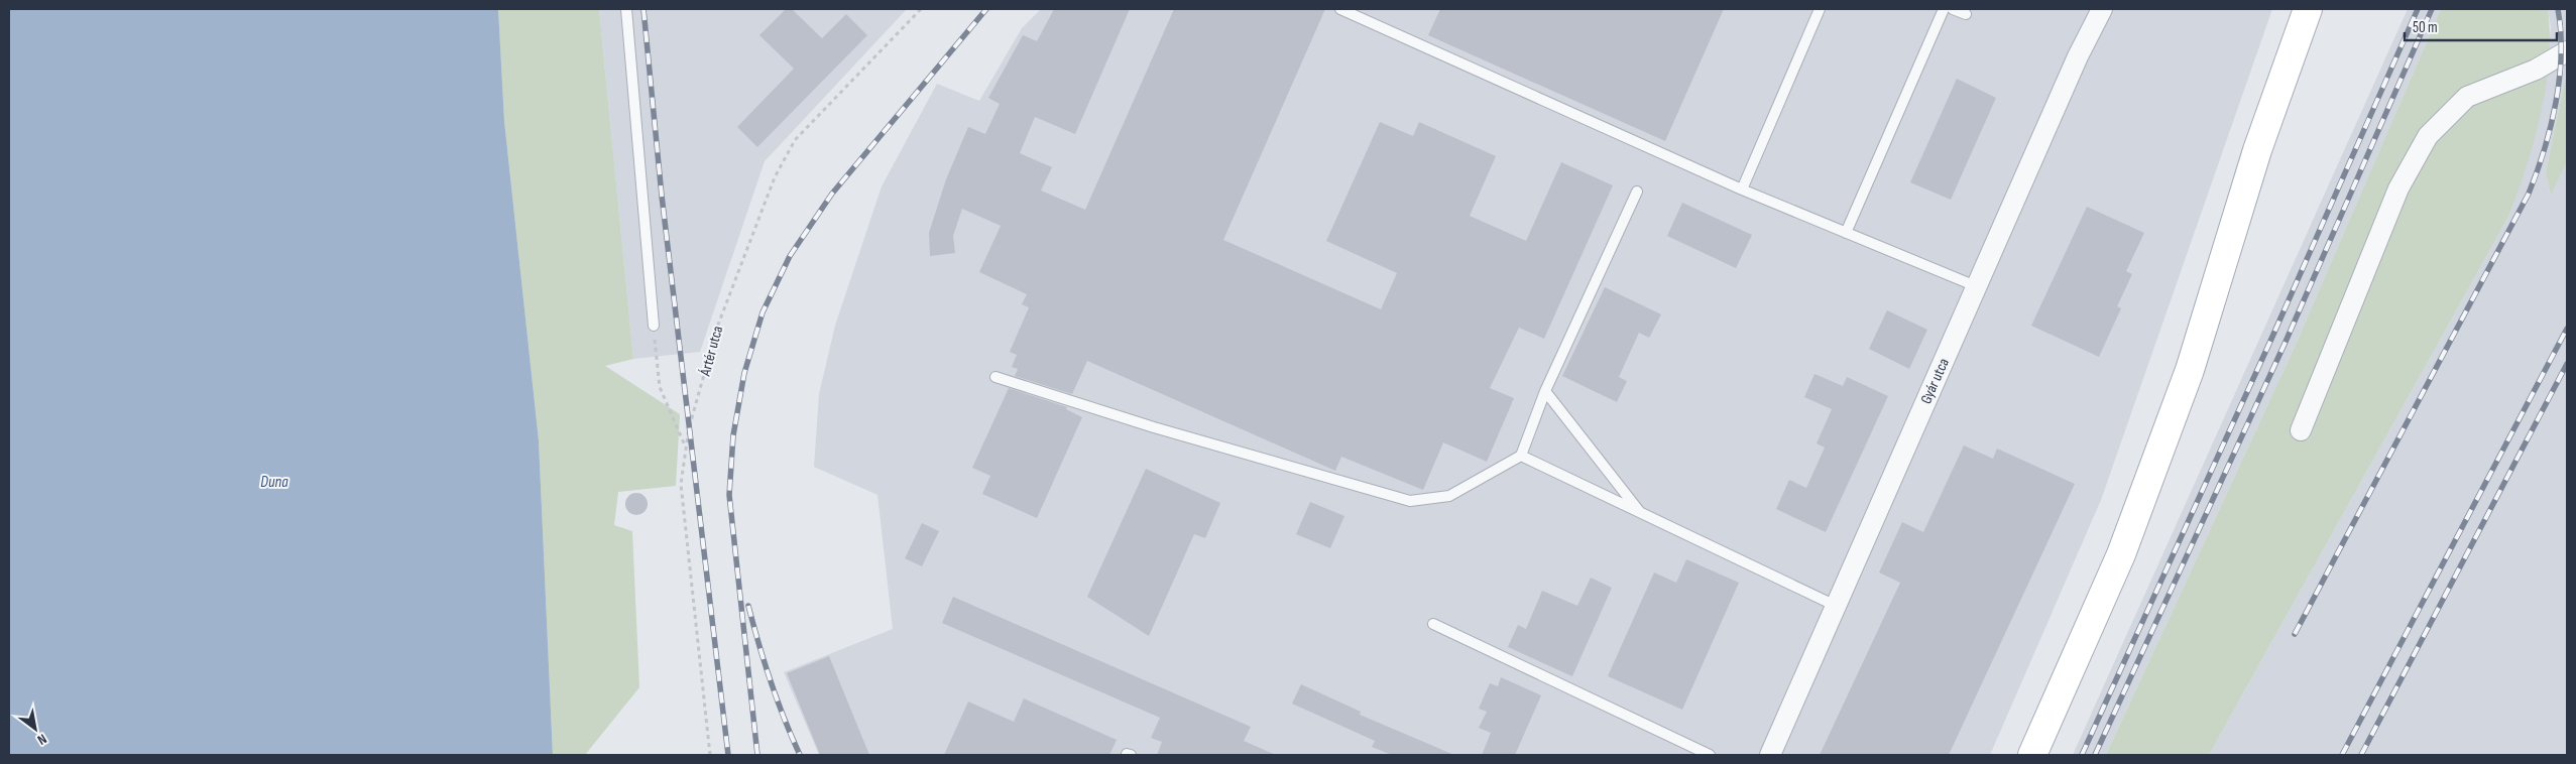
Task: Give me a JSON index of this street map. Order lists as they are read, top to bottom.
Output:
{
  "streets": {
    "street": ["Gyár utca"],
    "path": ["Ártér utca"]
  },
  "water": ["Duna"],
  "scale_bar": "50 m",
  "north": "bottom right"
}
